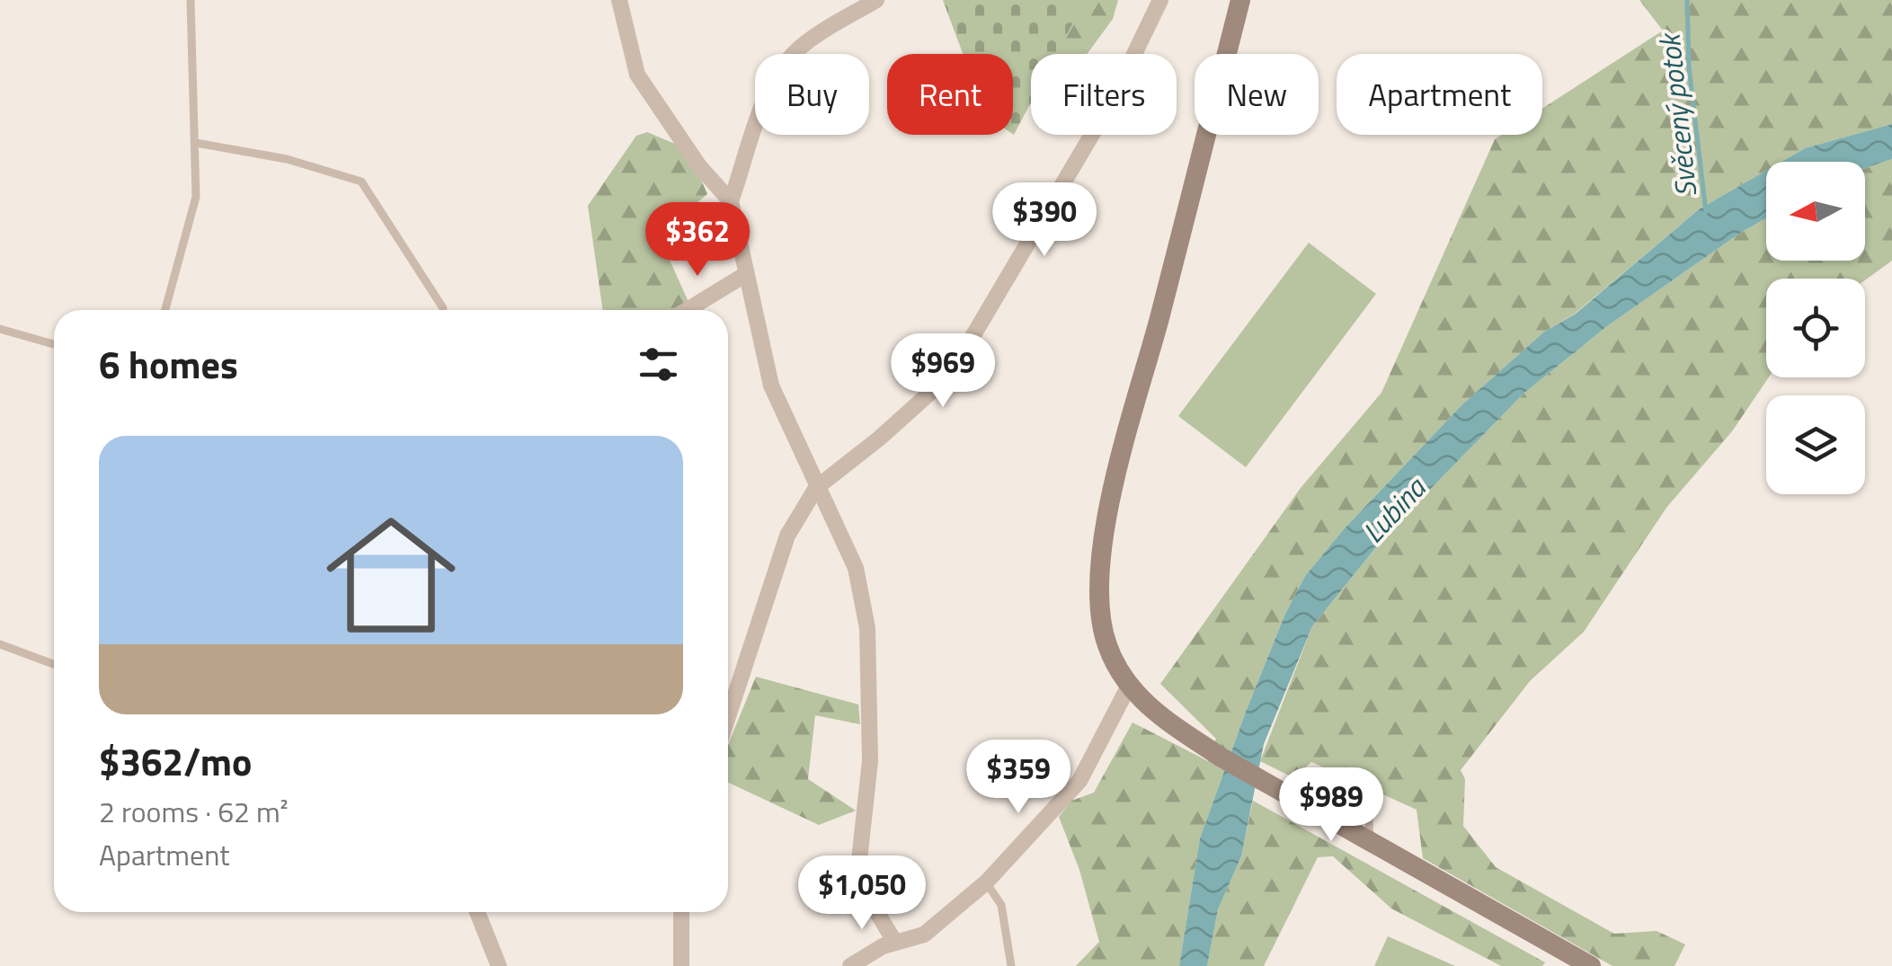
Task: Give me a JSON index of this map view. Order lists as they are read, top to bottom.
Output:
{
  "water": ["Svěcený potok", "Lubina"],
  "north": "left",
  "page": {
    "chip": [
      "Buy",
      "Rent",
      "Filters",
      "New",
      "Apartment"
    ],
    "price": [
      "$390",
      "$362",
      "$969",
      "$359",
      "$989",
      "$1,050"
    ],
    "heading": "6 homes",
    "list": [
      {
        "name": "$362/mo",
        "note": "2 rooms · 62 m² · Apartment"
      }
    ]
  }
}
